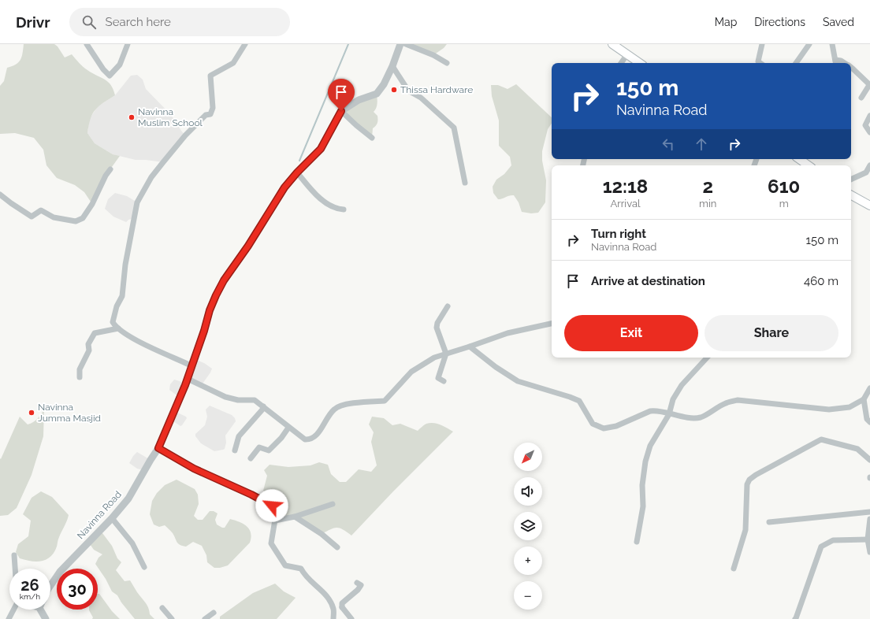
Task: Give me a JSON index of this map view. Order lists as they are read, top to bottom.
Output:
{
  "streets": {
    "street": ["Navinna Road"]
  },
  "places": ["Thissa Hardware", "Navinna Muslim School", "Navinna Jumma Masjid"],
  "north": "bottom left",
  "page": {
    "header": "Drivr",
    "search": "Search here",
    "nav": ["Map", "Directions", "Saved"],
    "turn": ["150 m", "Navinna Road"],
    "eta": [
      "12:18",
      "Arrival",
      "2",
      "min",
      "610",
      "m"
    ],
    "list": [
      {
        "name": "Turn right",
        "note": "Navinna Road",
        "value": "150 m"
      },
      {
        "name": "Arrive at destination",
        "value": "460 m"
      }
    ],
    "buttons": ["Exit", "Share"],
    "map_buttons": ["+", "−"],
    "speed": "26 km/h",
    "limit": "30"
  }
}
